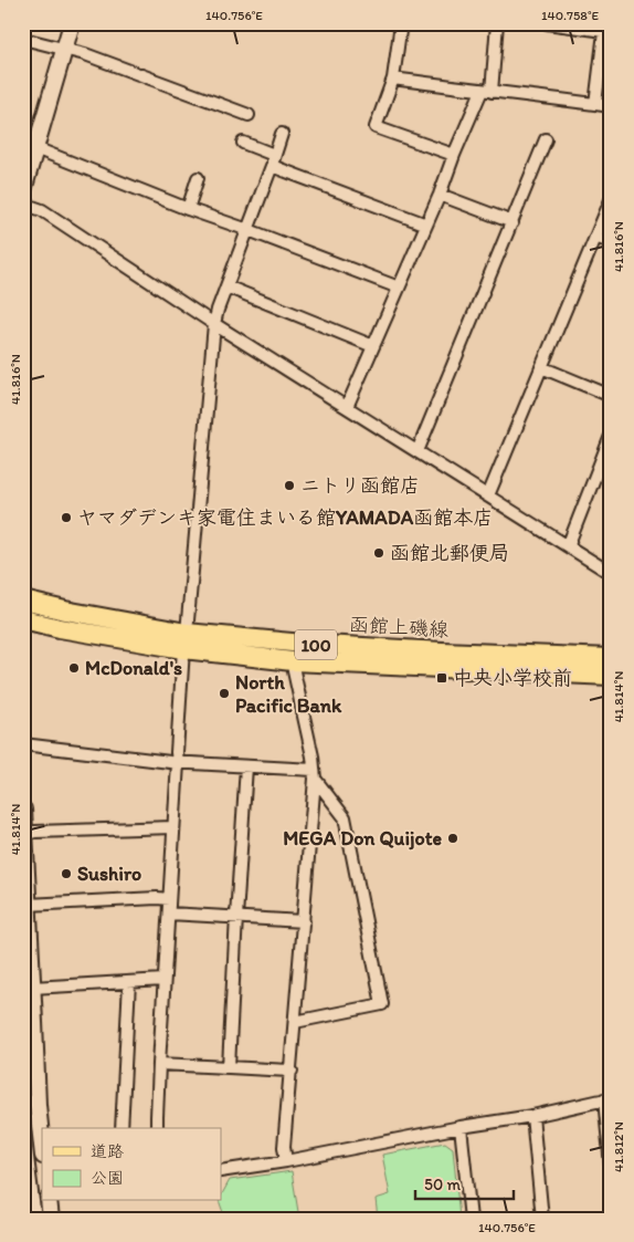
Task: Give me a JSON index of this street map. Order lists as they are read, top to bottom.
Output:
{
  "streets": {
    "main road": ["函館上磯線", "100"]
  },
  "places": {
    "other": [
      "ニトリ函館店",
      "ヤマダデンキ家電住まいる館YAMADA函館本店",
      "函館北郵便局",
      "McDonald's",
      "North Pacific Bank",
      "MEGA Don Quijote",
      "Sushiro"
    ],
    "transit": ["中央小学校前"]
  },
  "legend": ["道路", "公園"],
  "scale_bar": "50 m",
  "coordinates": [
    "140.756°E",
    "140.758°E",
    "41.816°N",
    "41.814°N",
    "41.812°N"
  ]
}
